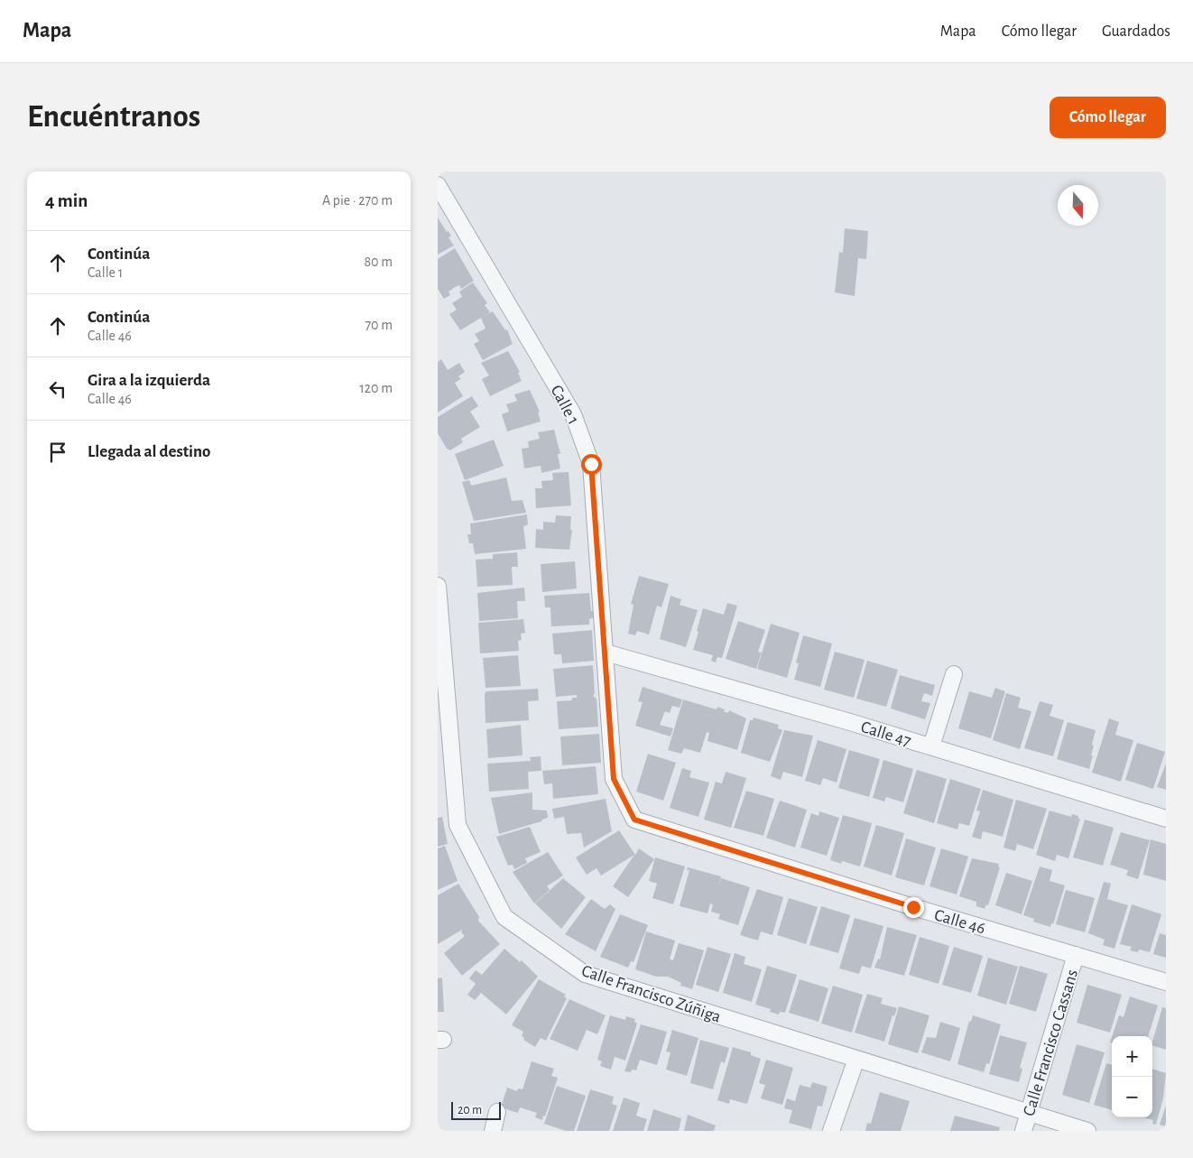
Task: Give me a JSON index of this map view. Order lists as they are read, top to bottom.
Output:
{
  "streets": {
    "street": [
      "Calle 1",
      "Calle 47",
      "Calle 46",
      "Calle Francisco Zúñiga",
      "Calle Francisco Cassans"
    ]
  },
  "crossings": [
    ["Calle 1", "Calle 47"],
    ["Calle 1", "Calle 46"],
    ["Calle 47", "Calle 46"],
    ["Calle 46", "Calle Francisco Cassans"],
    ["Calle Francisco Zúñiga", "Calle Francisco Cassans"]
  ],
  "scale_bar": "20 m",
  "north": "bottom",
  "page": {
    "header": "Mapa",
    "nav": ["Mapa", "Cómo llegar", "Guardados"],
    "buttons": "Cómo llegar",
    "title": "Encuéntranos",
    "heading": ["4 min", "A pie · 270 m"],
    "list": [
      ["Continúa", "Calle 1", "80 m"],
      ["Continúa", "Calle 46", "70 m"],
      ["Gira a la izquierda", "Calle 46", "120 m"],
      "Llegada al destino"
    ],
    "map_buttons": ["+", "−"],
    "scale": "20 m"
  }
}
